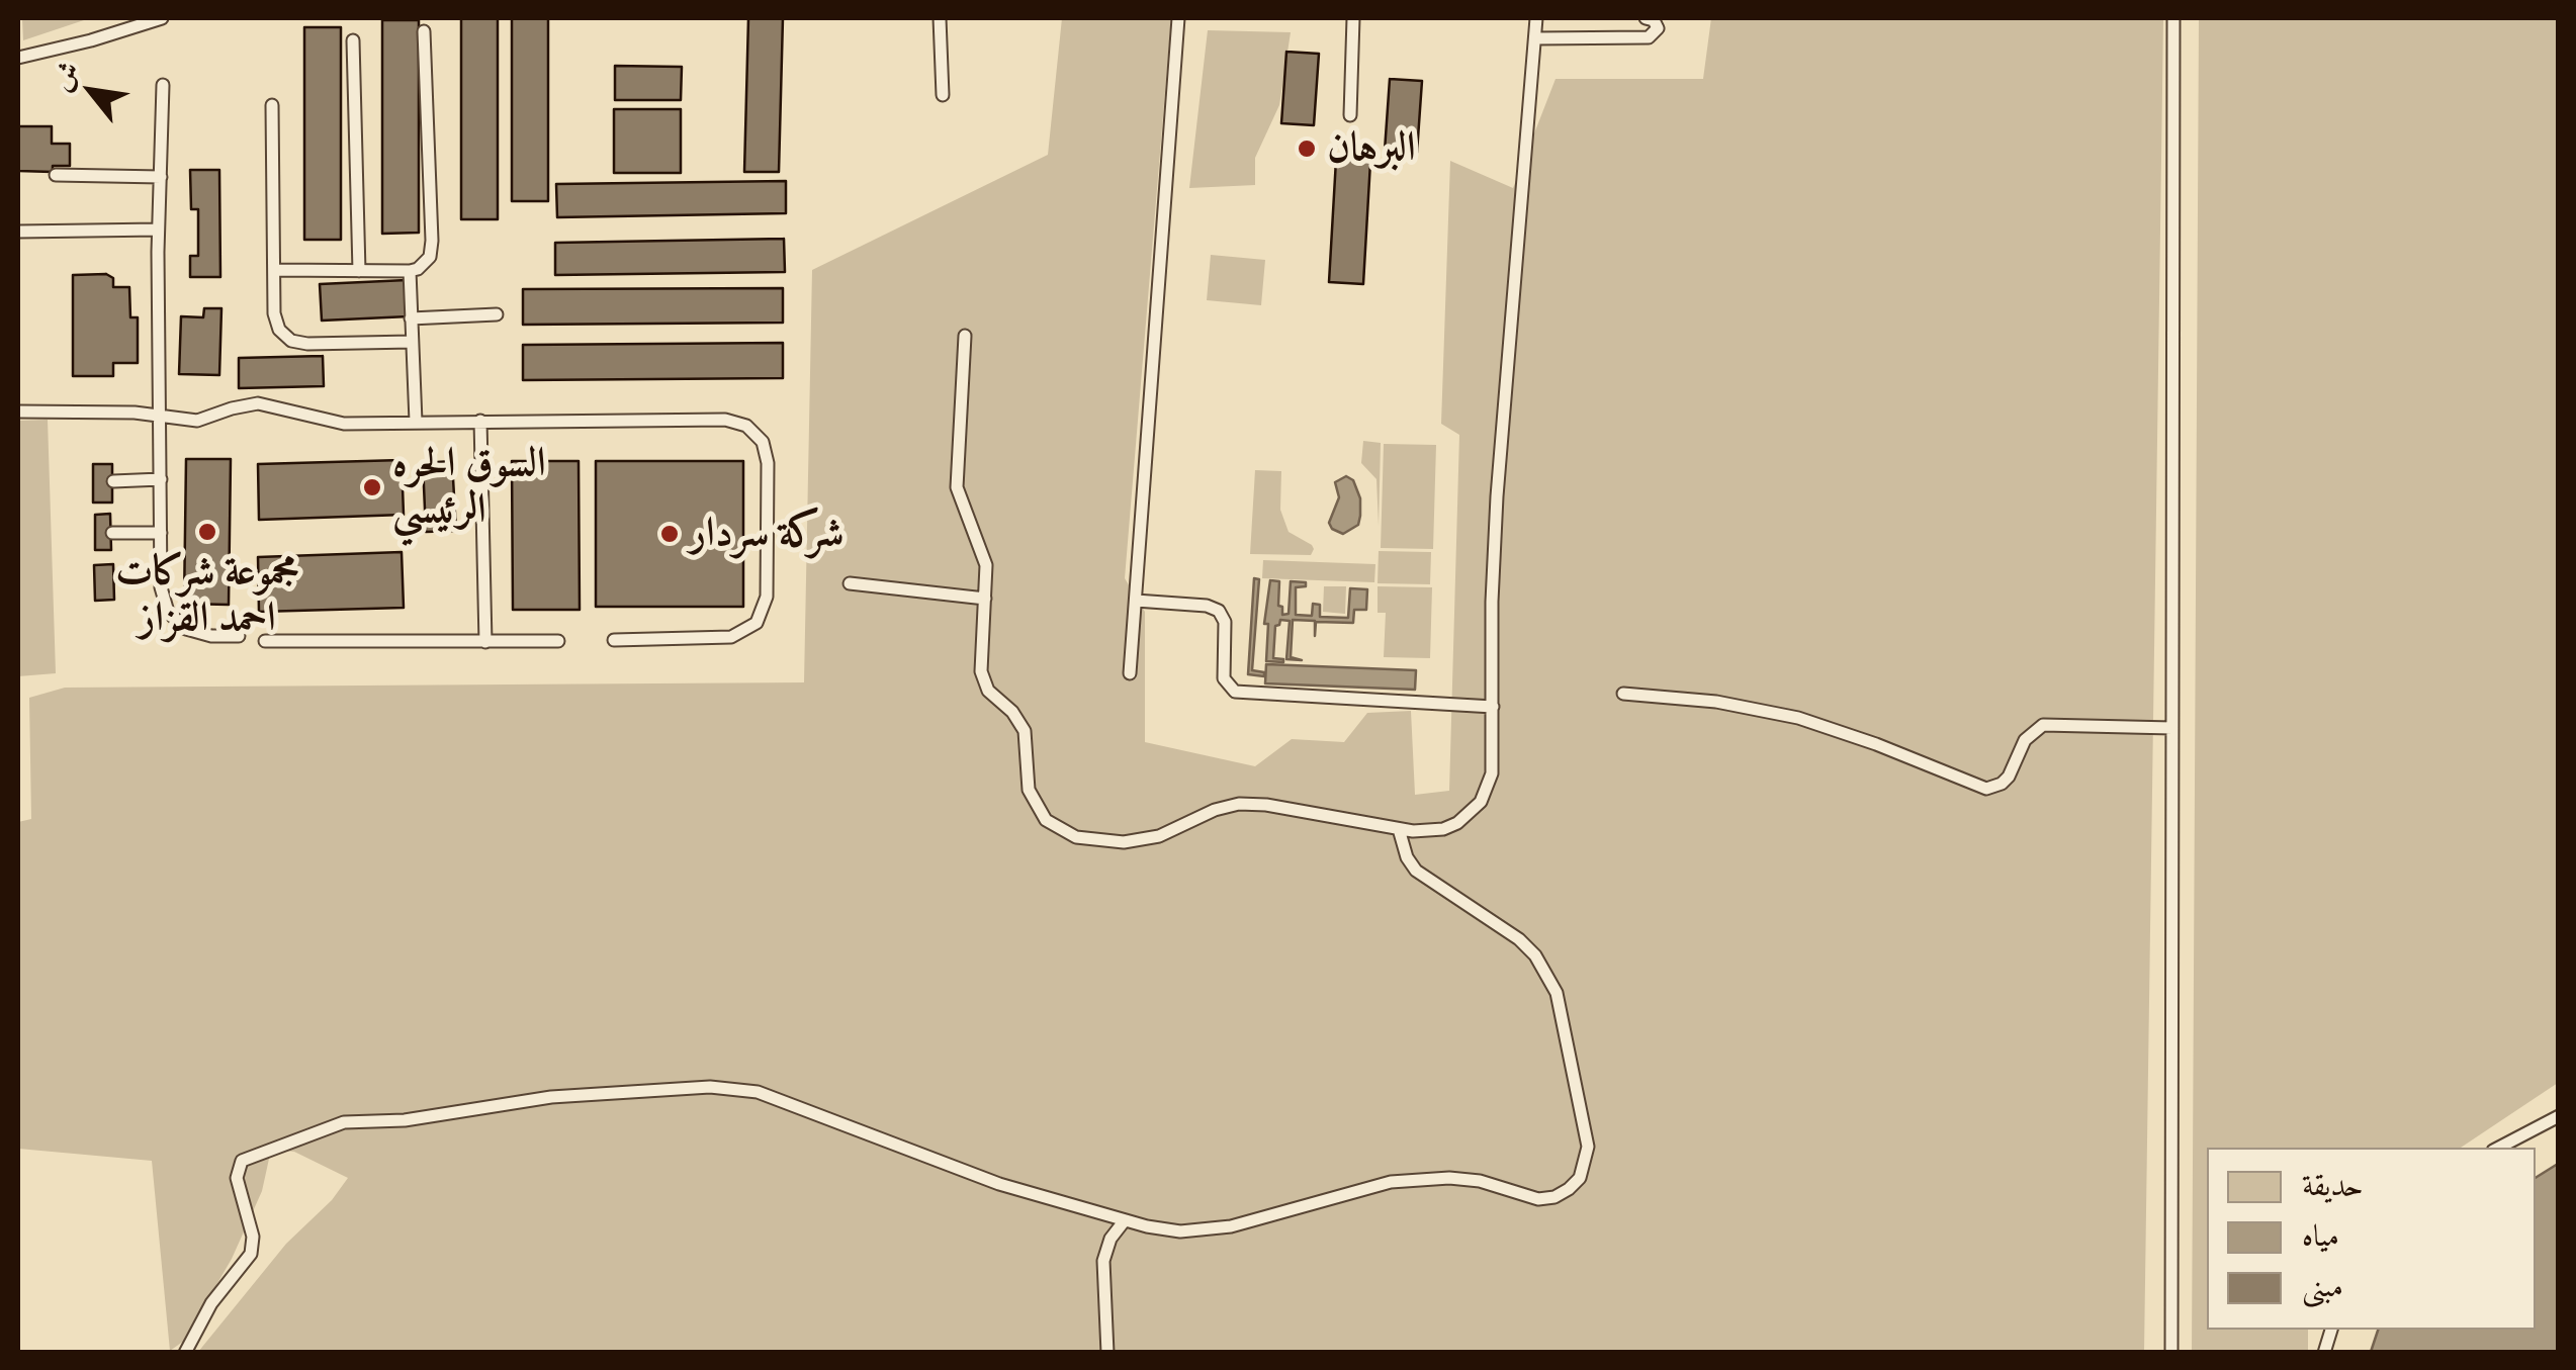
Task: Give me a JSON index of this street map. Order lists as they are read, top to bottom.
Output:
{
  "places": [
    "البرهان",
    "السوق الحره الرئيسي",
    "مجموعة شركات احمد القزاز",
    "شركة سردار"
  ],
  "legend": ["حديقة", "مياه", "مبنى"],
  "north": "top left"
}
